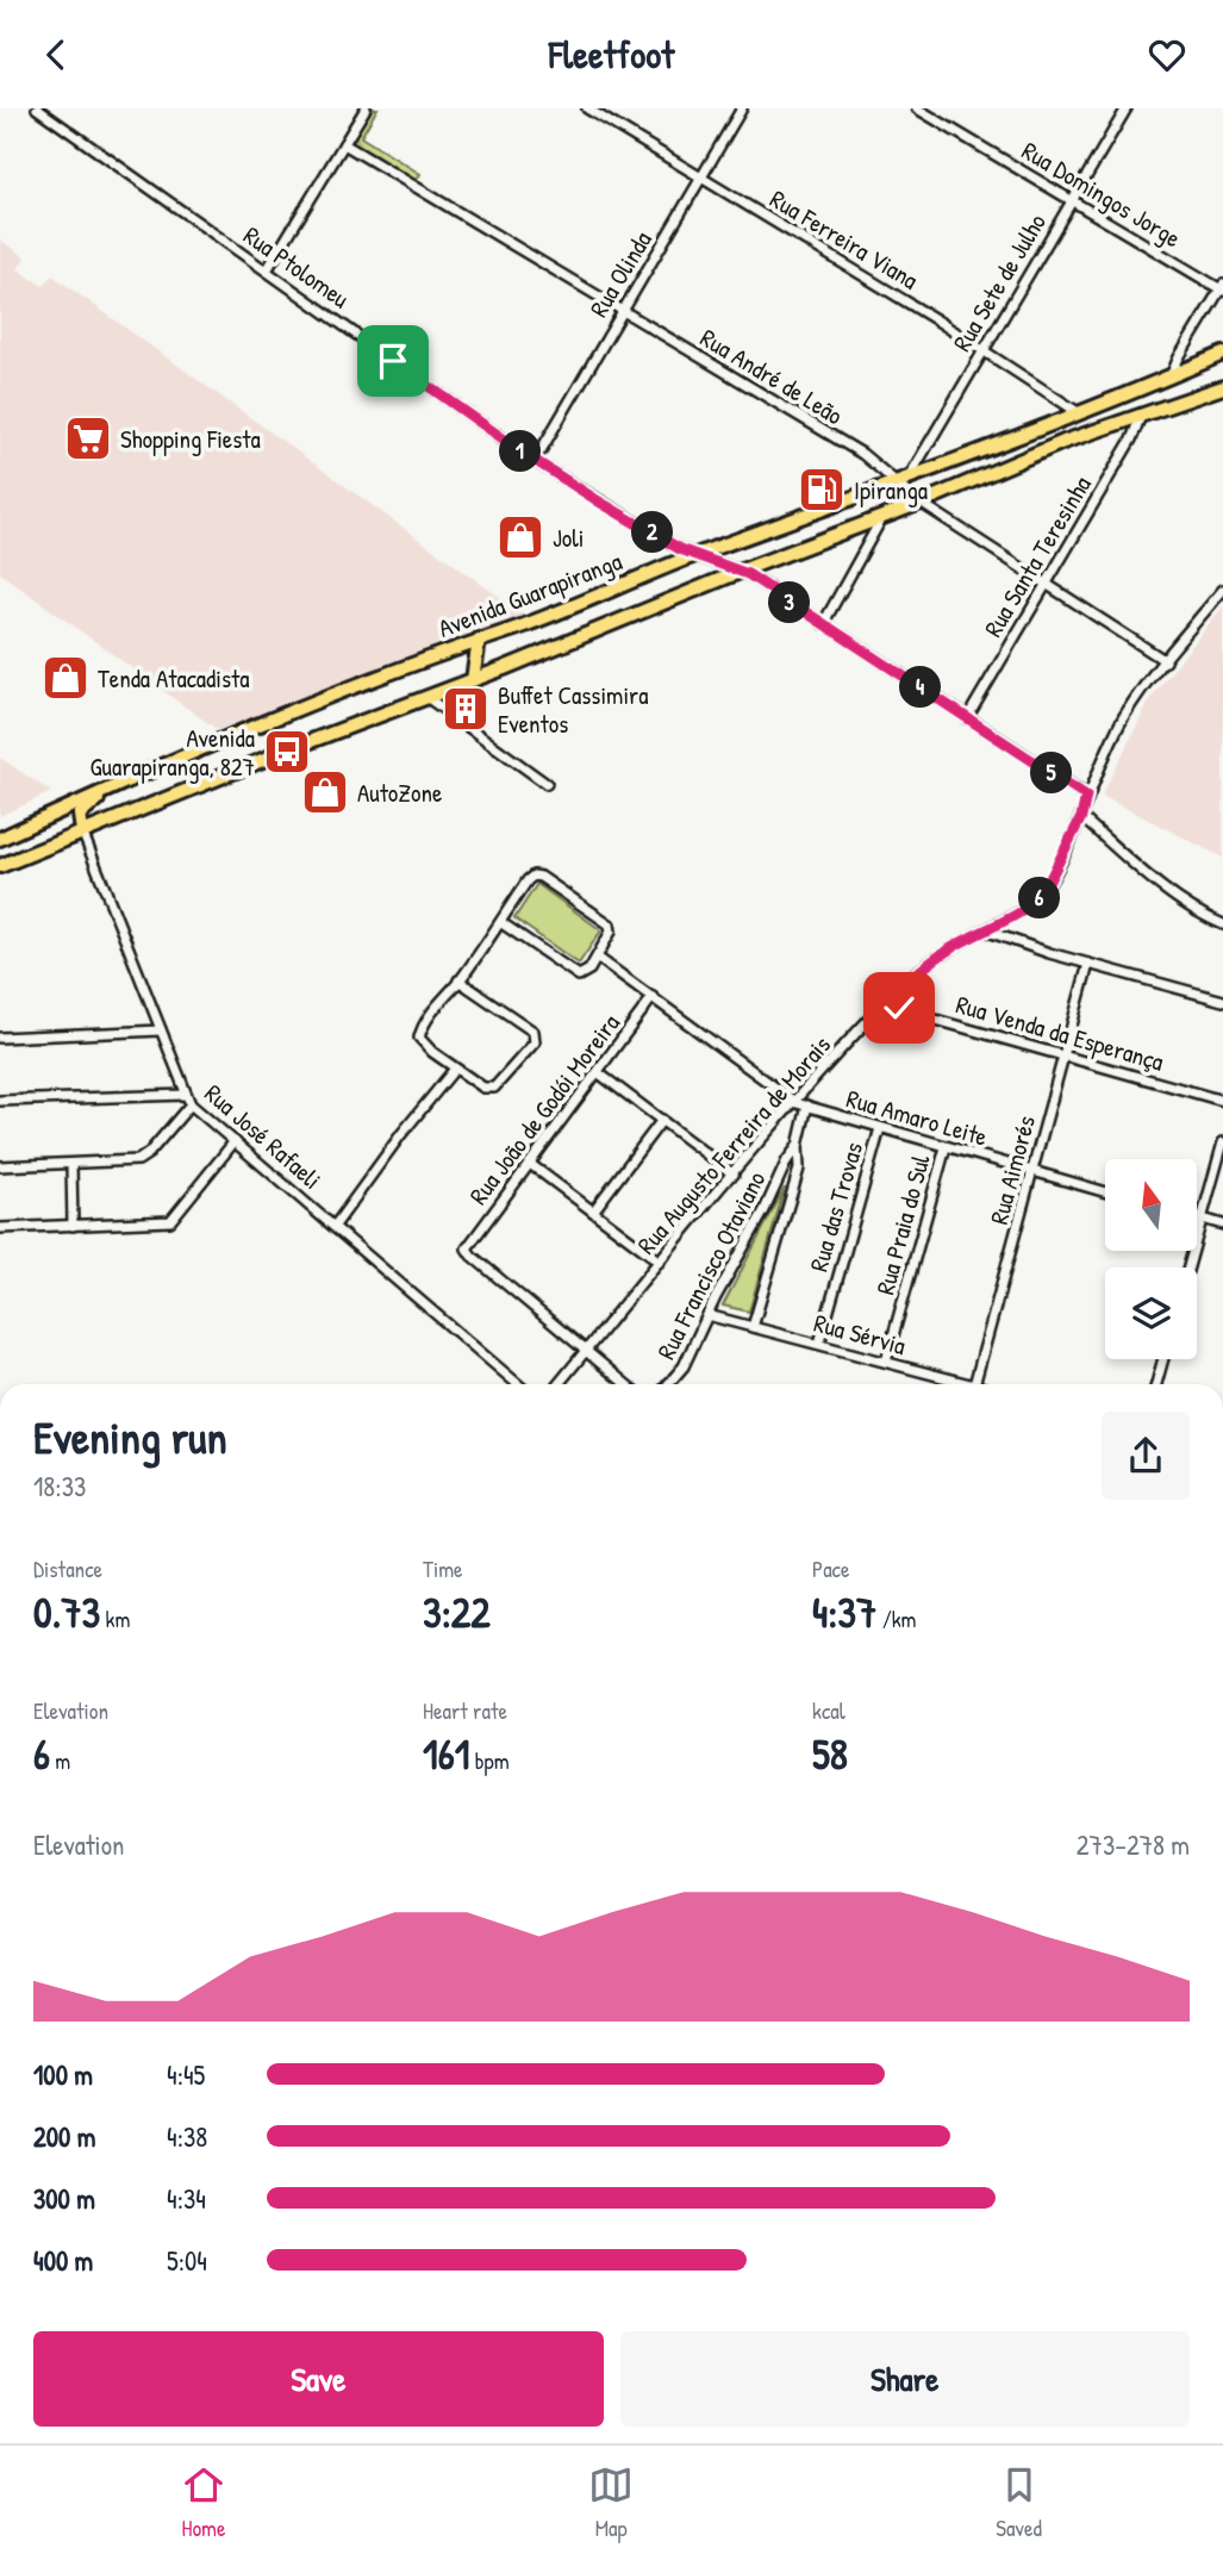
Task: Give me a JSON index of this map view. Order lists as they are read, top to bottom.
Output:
{
  "streets": {
    "main road": ["Avenida Guarapiranga"],
    "street": [
      "Rua Domingos Jorge",
      "Rua Ferreira Viana",
      "Rua Ptolomeu",
      "Rua Olinda",
      "Rua Sete de Julho",
      "Rua André de Leão",
      "Rua Santa Teresinha",
      "Rua Venda da Esperança",
      "Rua João de Godói Moreira",
      "Rua Amaro Leite",
      "Rua José Rafaeli",
      "Rua Augusto Ferreira de Morais",
      "Rua Aimorés",
      "Rua das Trovas",
      "Rua Praia do Sul",
      "Rua Francisco Otaviano",
      "Rua Sérvia"
    ]
  },
  "crossings": [
    ["Rua Domingos Jorge", "Rua Sete de Julho"],
    ["Rua Ferreira Viana", "Rua Olinda"],
    ["Rua Ferreira Viana", "Rua Sete de Julho"],
    ["Rua Ferreira Viana", "Avenida Guarapiranga"],
    ["Rua Ptolomeu", "Rua Olinda"],
    ["Rua Ptolomeu", "Rua Santa Teresinha"],
    ["Rua Ptolomeu", "Avenida Guarapiranga"],
    ["Rua Ptolomeu", "Rua Augusto Ferreira de Morais"],
    ["Rua Olinda", "Rua André de Leão"],
    ["Rua Sete de Julho", "Rua André de Leão"],
    ["Rua Sete de Julho", "Avenida Guarapiranga"],
    ["Rua André de Leão", "Rua Santa Teresinha"],
    ["Rua André de Leão", "Avenida Guarapiranga"],
    ["Rua André de Leão", "Rua Augusto Ferreira de Morais"],
    ["Rua Venda da Esperança", "Rua Augusto Ferreira de Morais"],
    ["Rua Venda da Esperança", "Rua Aimorés"],
    ["Rua João de Godói Moreira", "Rua Amaro Leite"],
    ["Rua João de Godói Moreira", "Rua Augusto Ferreira de Morais"],
    ["Rua Amaro Leite", "Rua Augusto Ferreira de Morais"],
    ["Rua Amaro Leite", "Rua Aimorés"],
    ["Rua Amaro Leite", "Rua das Trovas"],
    ["Rua Amaro Leite", "Rua Praia do Sul"],
    ["Rua Amaro Leite", "Rua Francisco Otaviano"],
    ["Rua das Trovas", "Rua Sérvia"],
    ["Rua Praia do Sul", "Rua Sérvia"],
    ["Rua Francisco Otaviano", "Rua Sérvia"]
  ],
  "places": {
    "supermarket": ["Shopping Fiesta"],
    "fuel station": ["Ipiranga"],
    "shop": ["Joli", "Tenda Atacadista", "AutoZone"],
    "building": ["Buffet Cassimira Eventos"],
    "bus stop": ["Avenida Guarapiranga, 827"]
  },
  "north": "top",
  "page": {
    "header": "Fleetfoot",
    "pins": [
      "1",
      "2",
      "3",
      "4",
      "5",
      "6"
    ],
    "heading": ["Evening run", "18:33"],
    "stats": [
      ["Distance", "0.73 km"],
      ["Time", "3:22"],
      ["Pace", "4:37 /km"],
      ["Elevation", "6 m"],
      ["Heart rate", "161 bpm"],
      ["kcal", "58"]
    ],
    "chart": ["Elevation", "273–278 m"],
    "list": [
      {
        "name": "100 m",
        "note": "4:45"
      },
      {
        "name": "200 m",
        "note": "4:38"
      },
      {
        "name": "300 m",
        "note": "4:34"
      },
      {
        "name": "400 m",
        "note": "5:04"
      }
    ],
    "buttons": ["Save", "Share"],
    "tabs": ["Home", "Map", "Saved"]
  }
}
